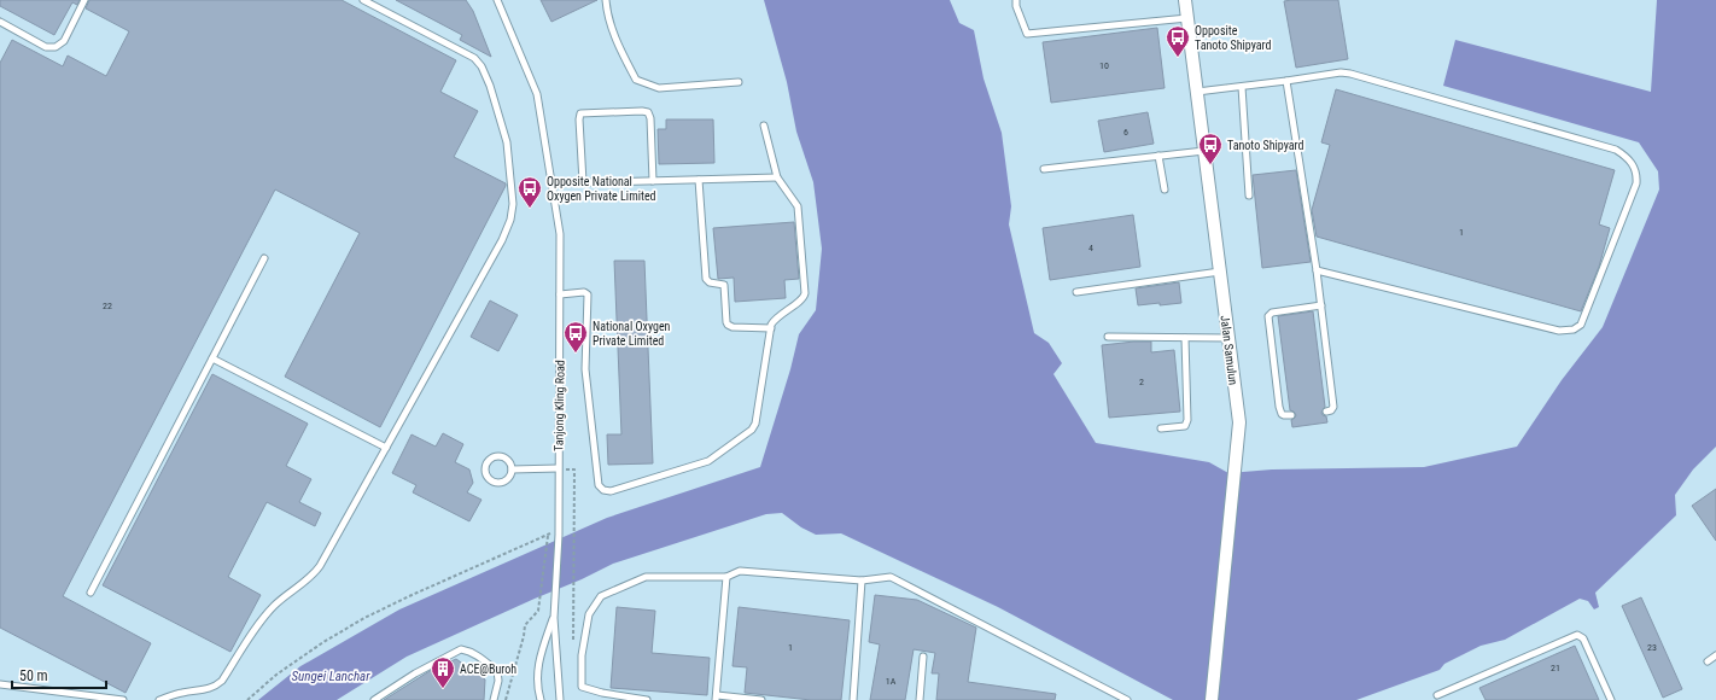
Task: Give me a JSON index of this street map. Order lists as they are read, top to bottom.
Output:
{
  "streets": {
    "street": ["Jalan Samulun"],
    "lane": ["Tanjong Kling Road"]
  },
  "water": ["Sungei Lanchar"],
  "places": {
    "bus stop": [
      "Opposite Tanoto Shipyard",
      "Tanoto Shipyard",
      "Opposite National Oxygen Private Limited",
      "National Oxygen Private Limited"
    ],
    "building": ["ACE@Buroh"]
  },
  "house_numbers": [
    "10",
    "6",
    "1",
    "4",
    "22",
    "2",
    "1",
    "23",
    "21",
    "1A"
  ],
  "scale_bar": "50 m"
}
